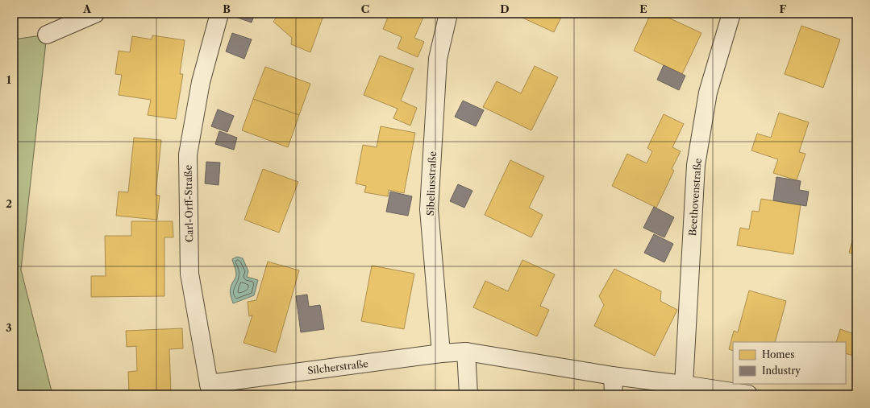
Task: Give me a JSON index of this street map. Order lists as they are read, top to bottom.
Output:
{
  "streets": {
    "street": [
      "Sibeliusstraße",
      "Beethovenstraße",
      "Carl-Orff-Straße",
      "Silcherstraße"
    ]
  },
  "crossings": [
    ["Sibeliusstraße", "Silcherstraße"],
    ["Beethovenstraße", "Silcherstraße"],
    ["Carl-Orff-Straße", "Silcherstraße"]
  ],
  "legend": ["Homes", "Industry"],
  "grid": {
    "columns": [
      "A",
      "B",
      "C",
      "D",
      "E",
      "F"
    ],
    "rows": ["1", "2", "3"]
  }
}
